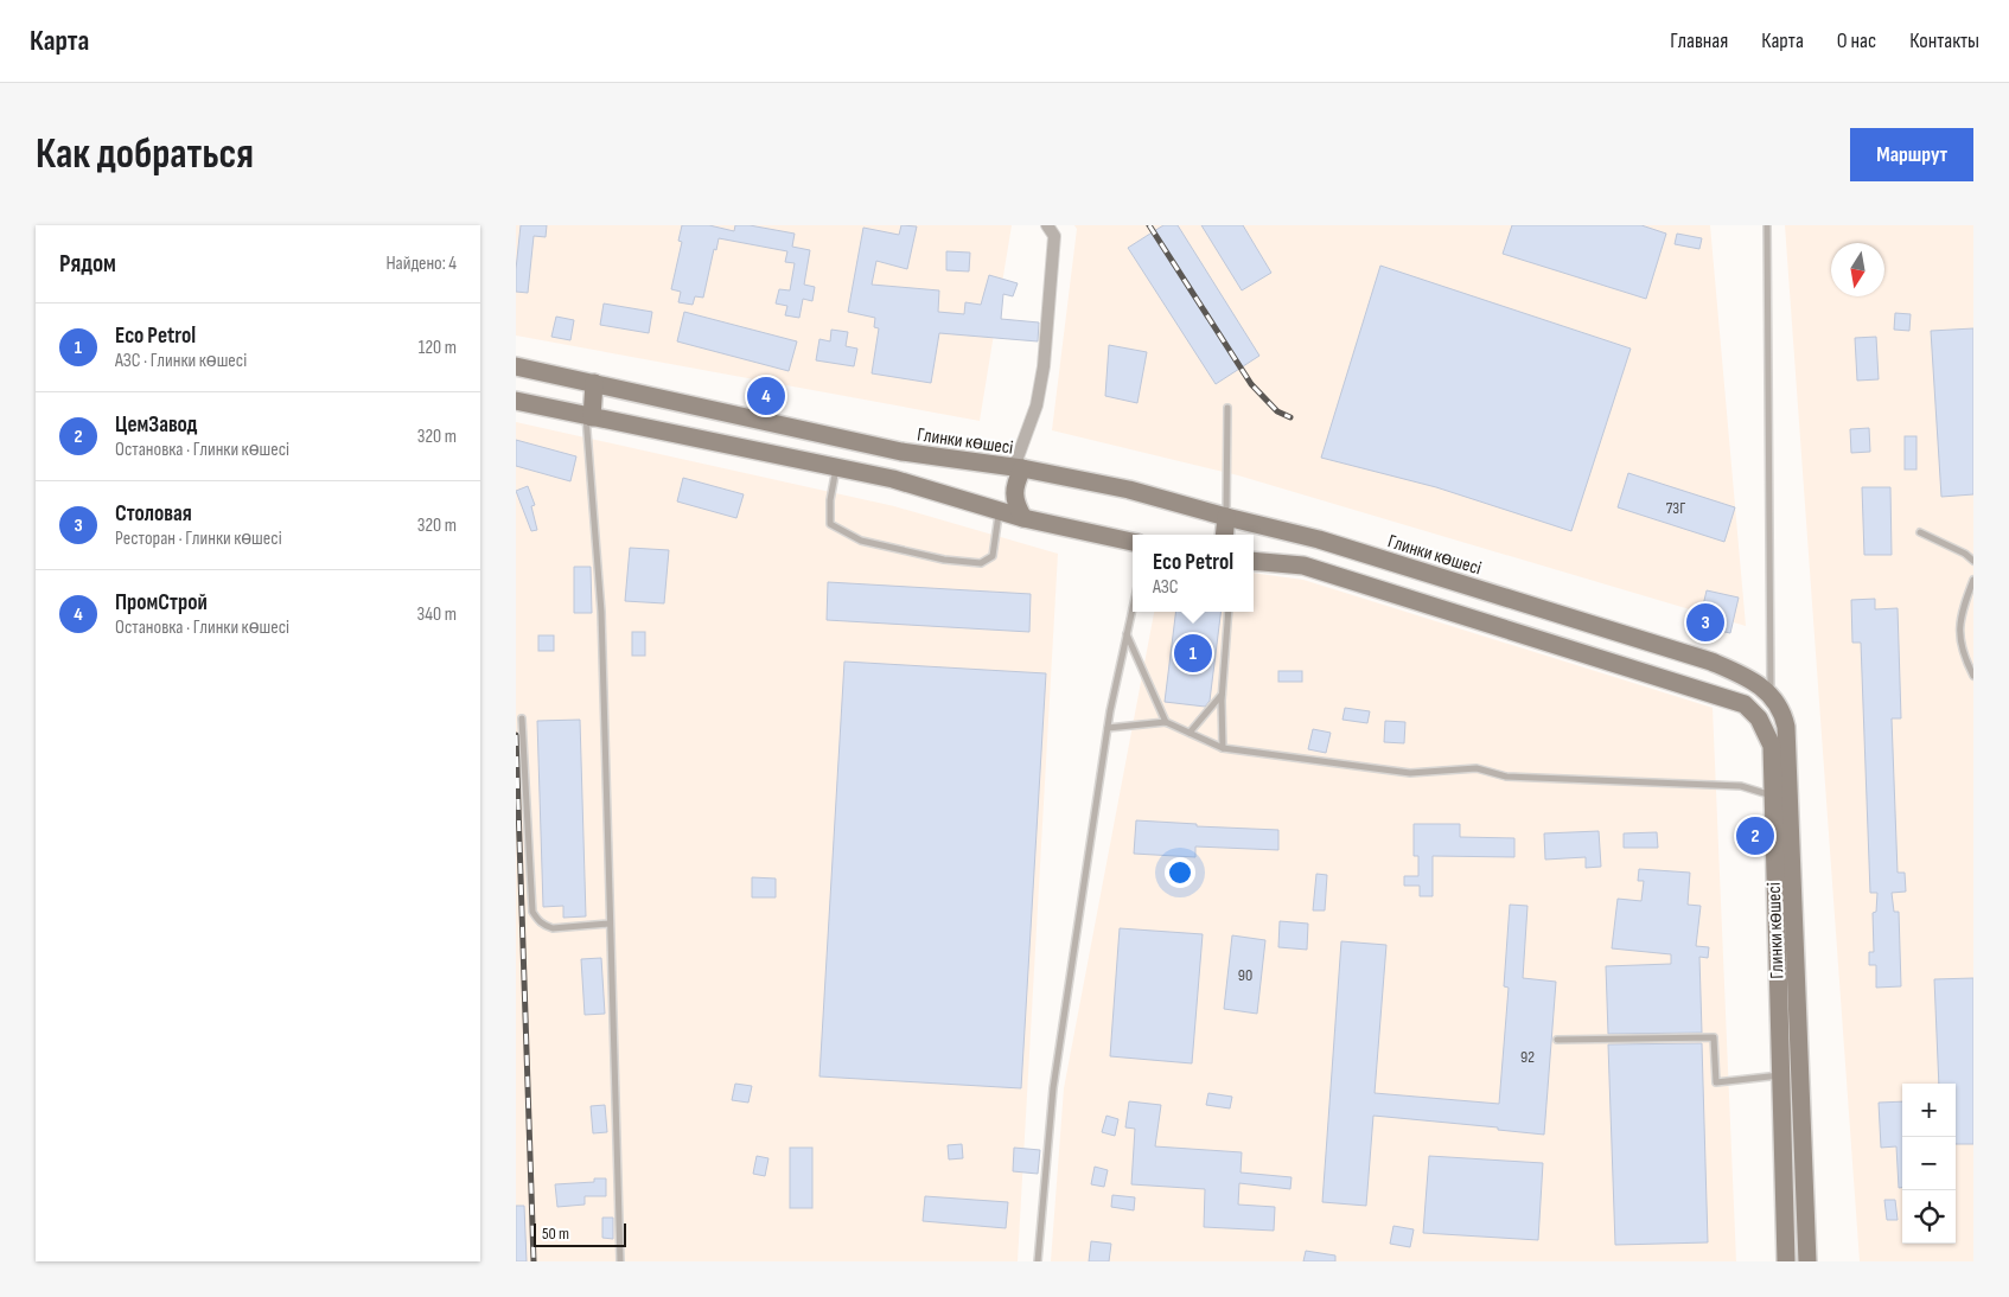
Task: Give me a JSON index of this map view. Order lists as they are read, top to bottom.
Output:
{
  "streets": {
    "main road": ["Глинки көшесі"]
  },
  "house_numbers": ["73Г", "90", "92"],
  "scale_bar": "50 m",
  "north": "bottom",
  "page": {
    "header": "Карта",
    "nav": [
      "Главная",
      "Карта",
      "О нас",
      "Контакты"
    ],
    "buttons": "Маршрут",
    "title": "Как добраться",
    "heading": ["Рядом", "Найдено: 4"],
    "list": [
      {
        "mark": "1",
        "name": "Eco Petrol",
        "note": "АЗС · Глинки көшесі",
        "value": "120 m"
      },
      {
        "mark": "2",
        "name": "ЦемЗавод",
        "note": "Остановка · Глинки көшесі",
        "value": "320 m"
      },
      {
        "mark": "3",
        "name": "Столовая",
        "note": "Ресторан · Глинки көшесі",
        "value": "320 m"
      },
      {
        "mark": "4",
        "name": "ПромСтрой",
        "note": "Остановка · Глинки көшесі",
        "value": "340 m"
      }
    ],
    "pins": [
      "4",
      "3",
      "1",
      "2"
    ],
    "popup": ["Eco Petrol", "АЗС"],
    "map_buttons": ["+", "−"],
    "scale": "50 m"
  }
}
